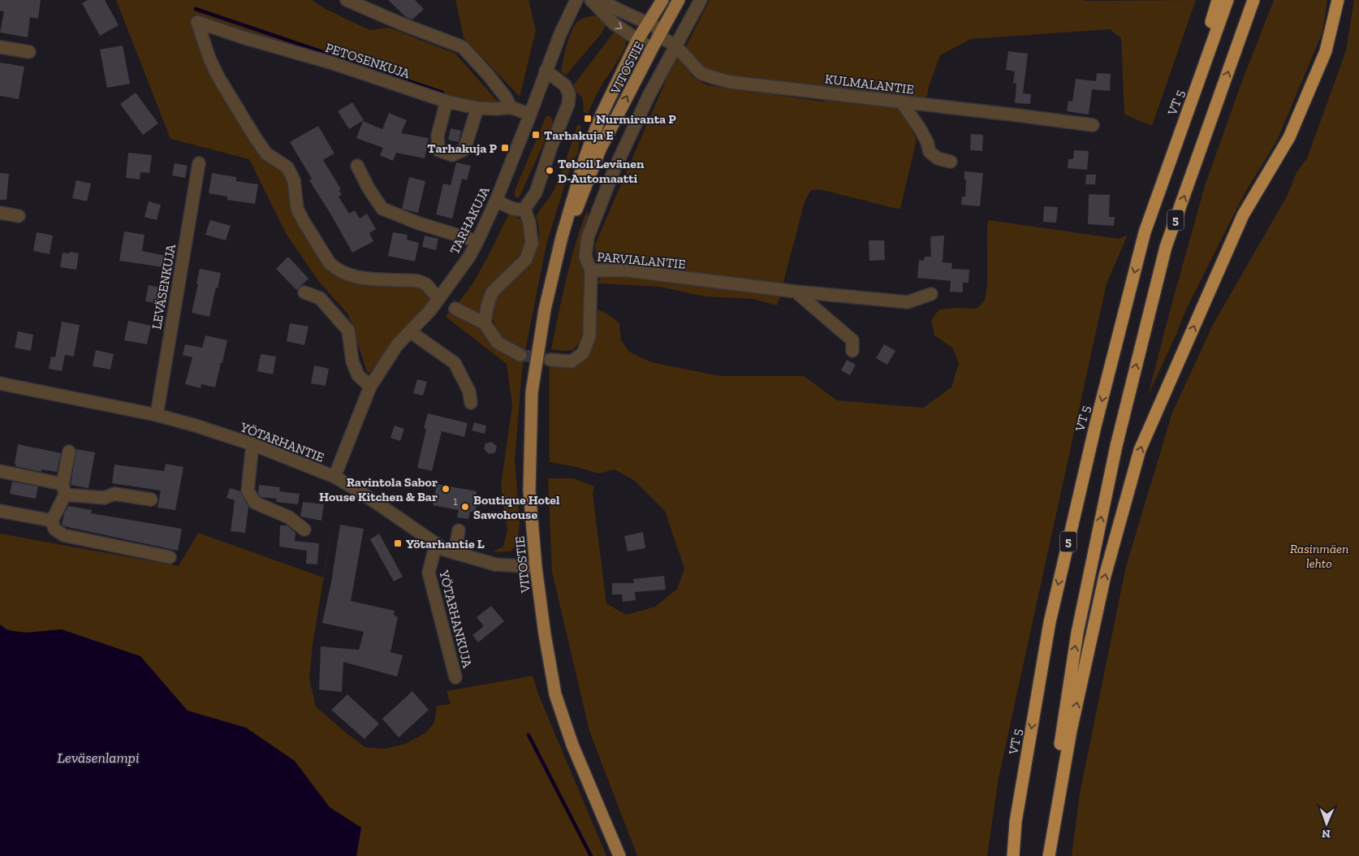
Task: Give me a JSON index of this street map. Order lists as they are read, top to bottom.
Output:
{
  "streets": {
    "highway": ["VT 5", "5"],
    "main road": ["VITOSTIE"],
    "street": [
      "PETOSENKUJA",
      "KULMALANTIE",
      "TARHAKUJA",
      "PARVIALANTIE",
      "LEVÄSENKUJA",
      "YÖTARHANTIE",
      "YÖTARHANKUJA"
    ]
  },
  "crossings": [
    ["PETOSENKUJA", "TARHAKUJA"],
    ["VITOSTIE", "KULMALANTIE"],
    ["VITOSTIE", "YÖTARHANTIE"],
    ["KULMALANTIE", "PARVIALANTIE"],
    ["TARHAKUJA", "YÖTARHANTIE"],
    ["LEVÄSENKUJA", "YÖTARHANTIE"],
    ["YÖTARHANTIE", "YÖTARHANKUJA"]
  ],
  "water": ["Leväsenlampi"],
  "parks": ["Rasinmäen lehto"],
  "places": {
    "transit": [
      "Nurmiranta P",
      "Tarhakuja E",
      "Tarhakuja P",
      "Yötarhantie L"
    ],
    "other": ["Teboil Levänen D-Automaatti", "Ravintola Sabor House Kitchen & Bar", "Boutique Hotel Sawohouse"]
  },
  "house_numbers": ["1"],
  "north": "bottom"
}
